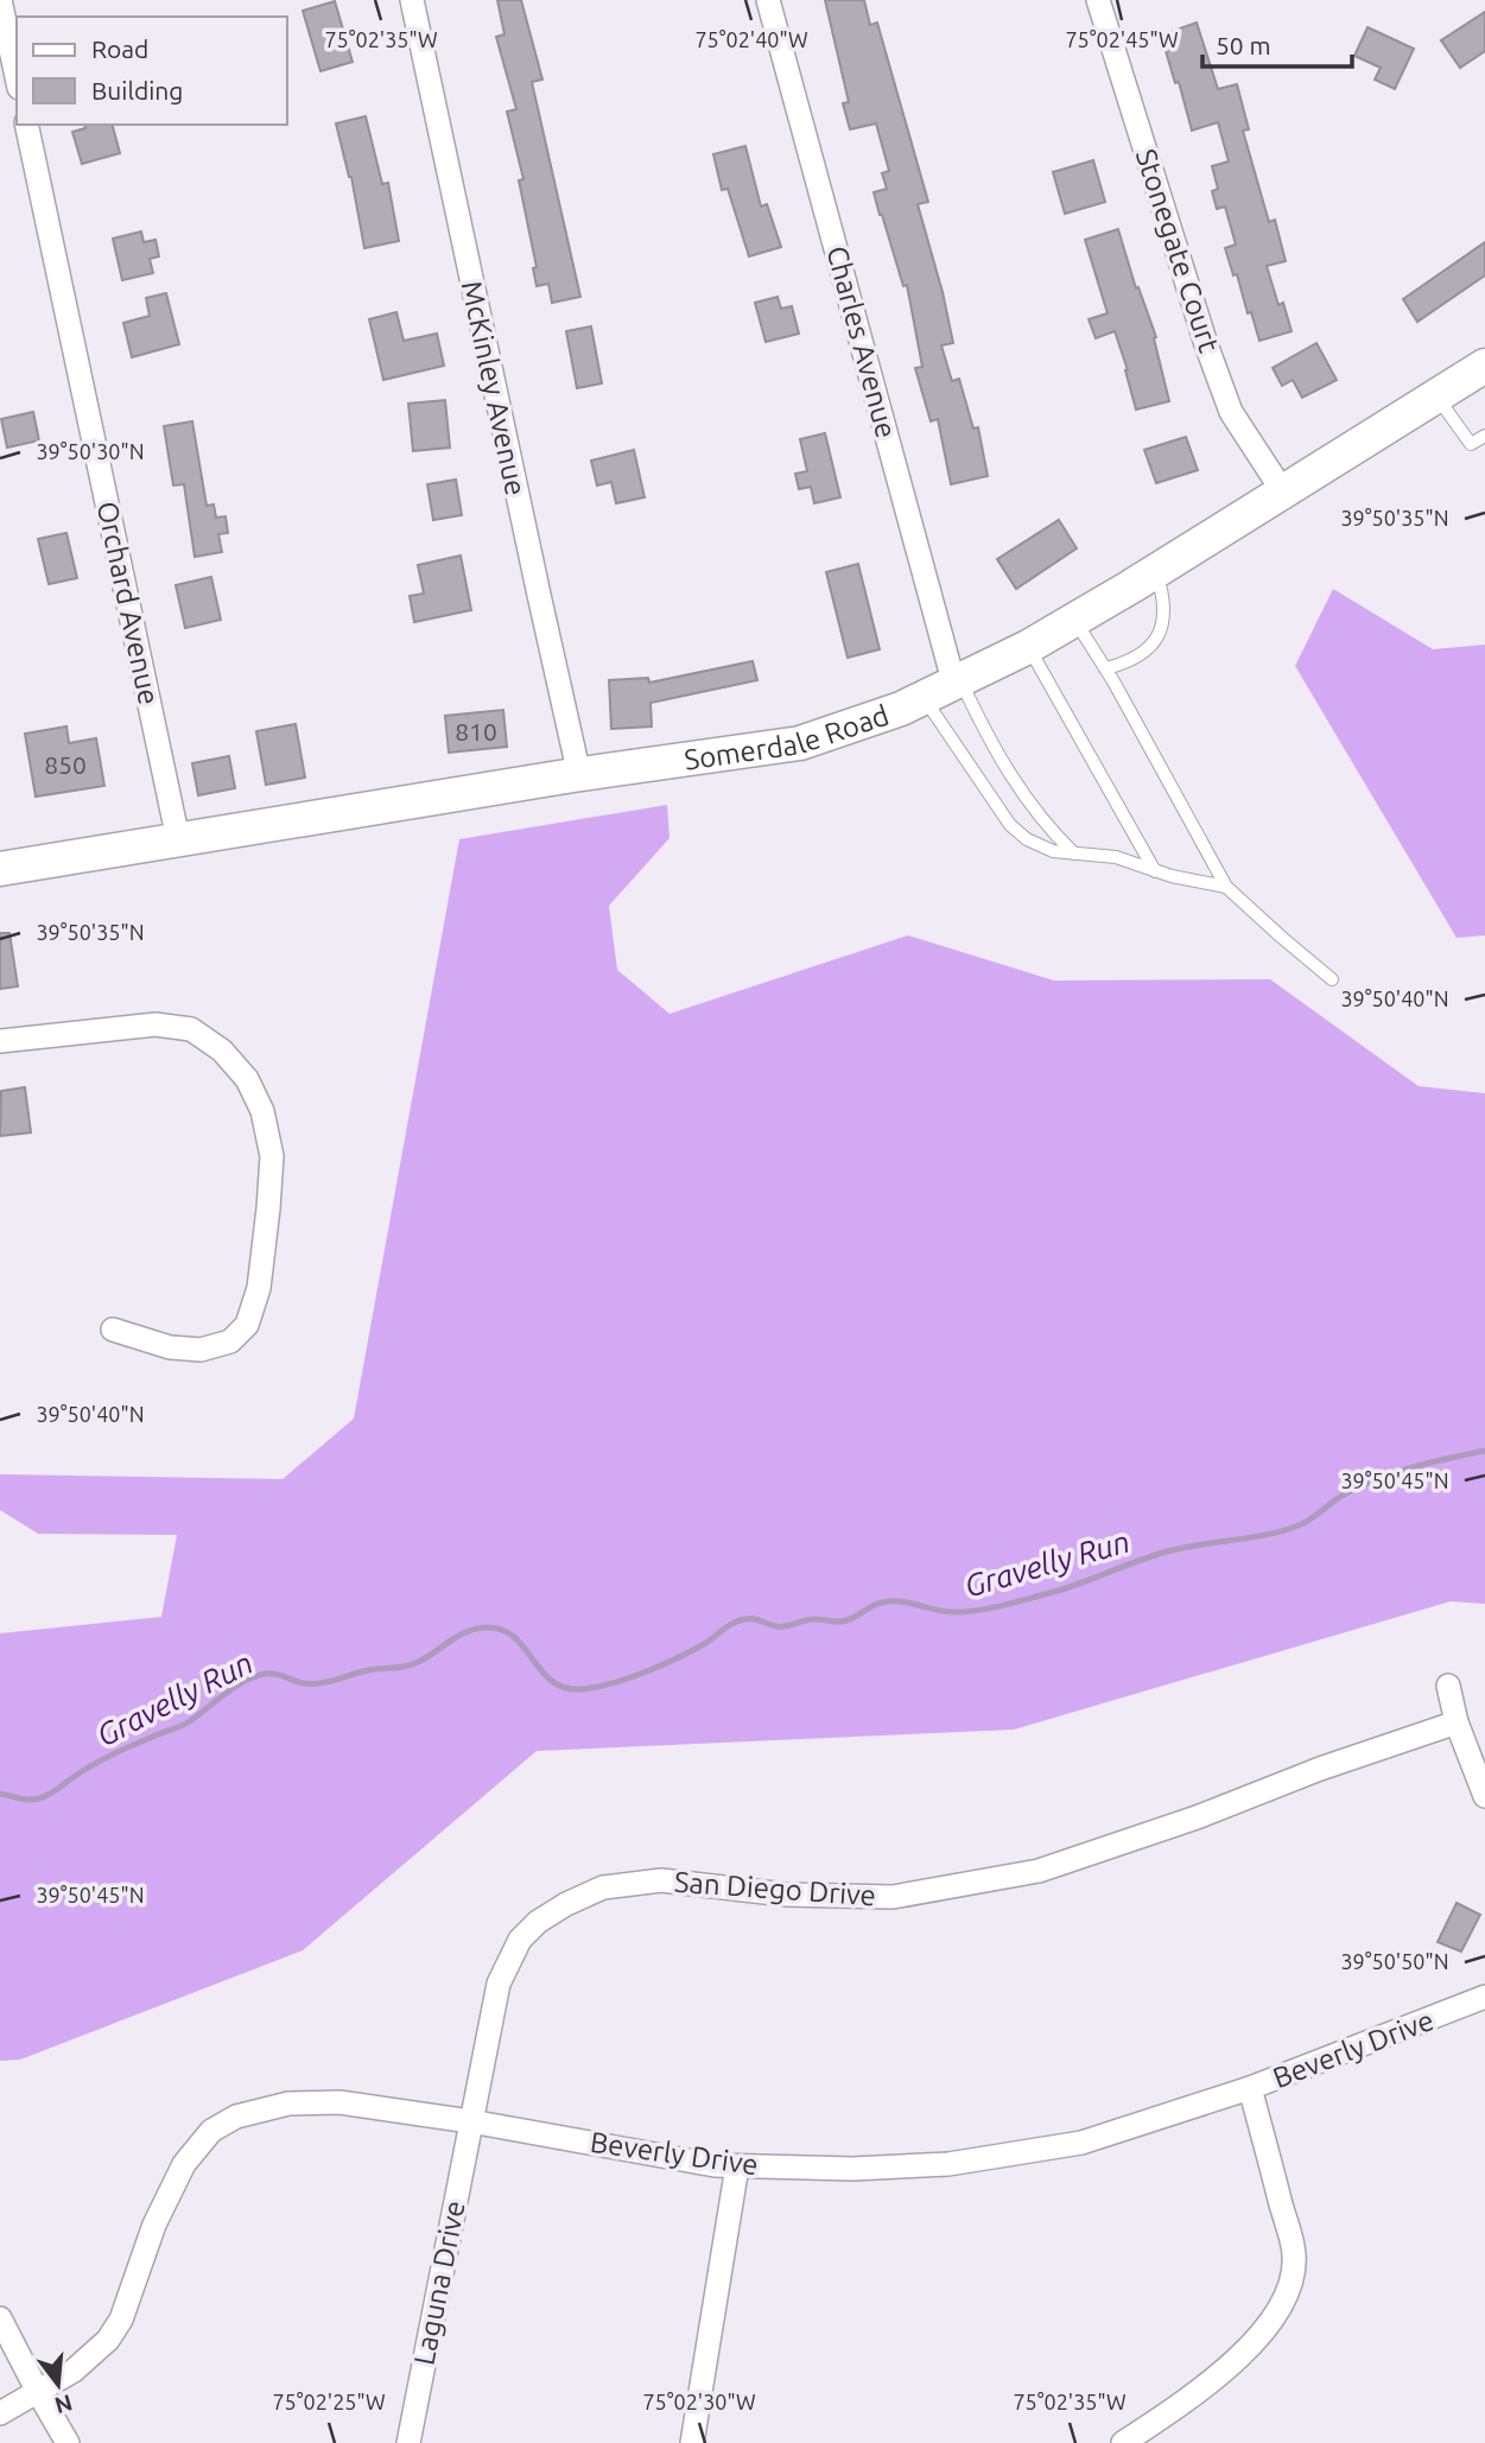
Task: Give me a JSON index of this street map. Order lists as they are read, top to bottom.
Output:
{
  "streets": {
    "main road": ["Somerdale Road"],
    "street": [
      "Stonegate Court",
      "Charles Avenue",
      "McKinley Avenue",
      "Orchard Avenue",
      "San Diego Drive",
      "Beverly Drive",
      "Laguna Drive"
    ]
  },
  "crossings": [
    ["Stonegate Court", "Somerdale Road"],
    ["Charles Avenue", "Somerdale Road"],
    ["McKinley Avenue", "Somerdale Road"],
    ["Orchard Avenue", "Somerdale Road"],
    ["San Diego Drive", "Beverly Drive"],
    ["San Diego Drive", "Laguna Drive"],
    ["Beverly Drive", "Laguna Drive"]
  ],
  "water": ["Gravelly Run"],
  "house_numbers": ["810", "850"],
  "legend": ["Road", "Building"],
  "scale_bar": "50 m",
  "north": "bottom",
  "coordinates": [
    "75°02'35\"W",
    "75°02'40\"W",
    "75°02'45\"W",
    "39°50'30\"N",
    "39°50'35\"N",
    "39°50'40\"N",
    "39°50'45\"N",
    "39°50'50\"N",
    "75°02'25\"W",
    "75°02'30\"W"
  ]
}
